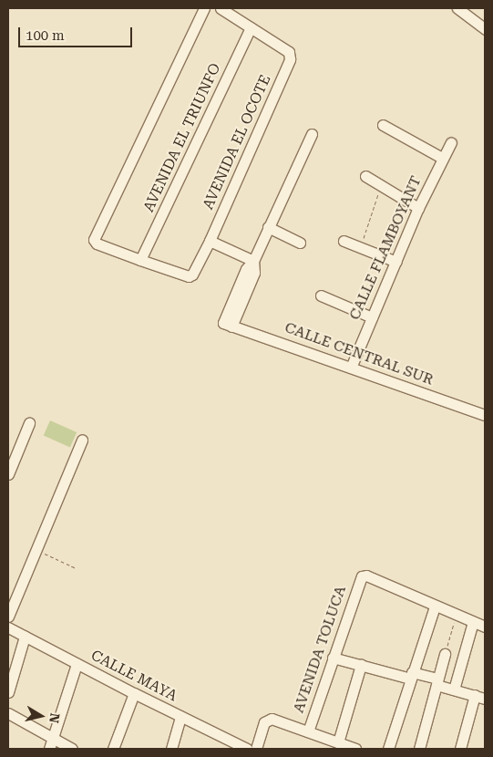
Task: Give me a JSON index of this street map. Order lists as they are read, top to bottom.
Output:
{
  "streets": {
    "street": [
      "AVENIDA EL TRIUNFO",
      "AVENIDA EL OCOTE",
      "CALLE FLAMBOYANT",
      "CALLE CENTRAL SUR",
      "AVENIDA TOLUCA",
      "CALLE MAYA"
    ]
  },
  "crossings": [
    ["AVENIDA EL TRIUNFO", "AVENIDA EL OCOTE"],
    ["CALLE FLAMBOYANT", "CALLE CENTRAL SUR"]
  ],
  "scale_bar": "100 m",
  "north": "right"
}
